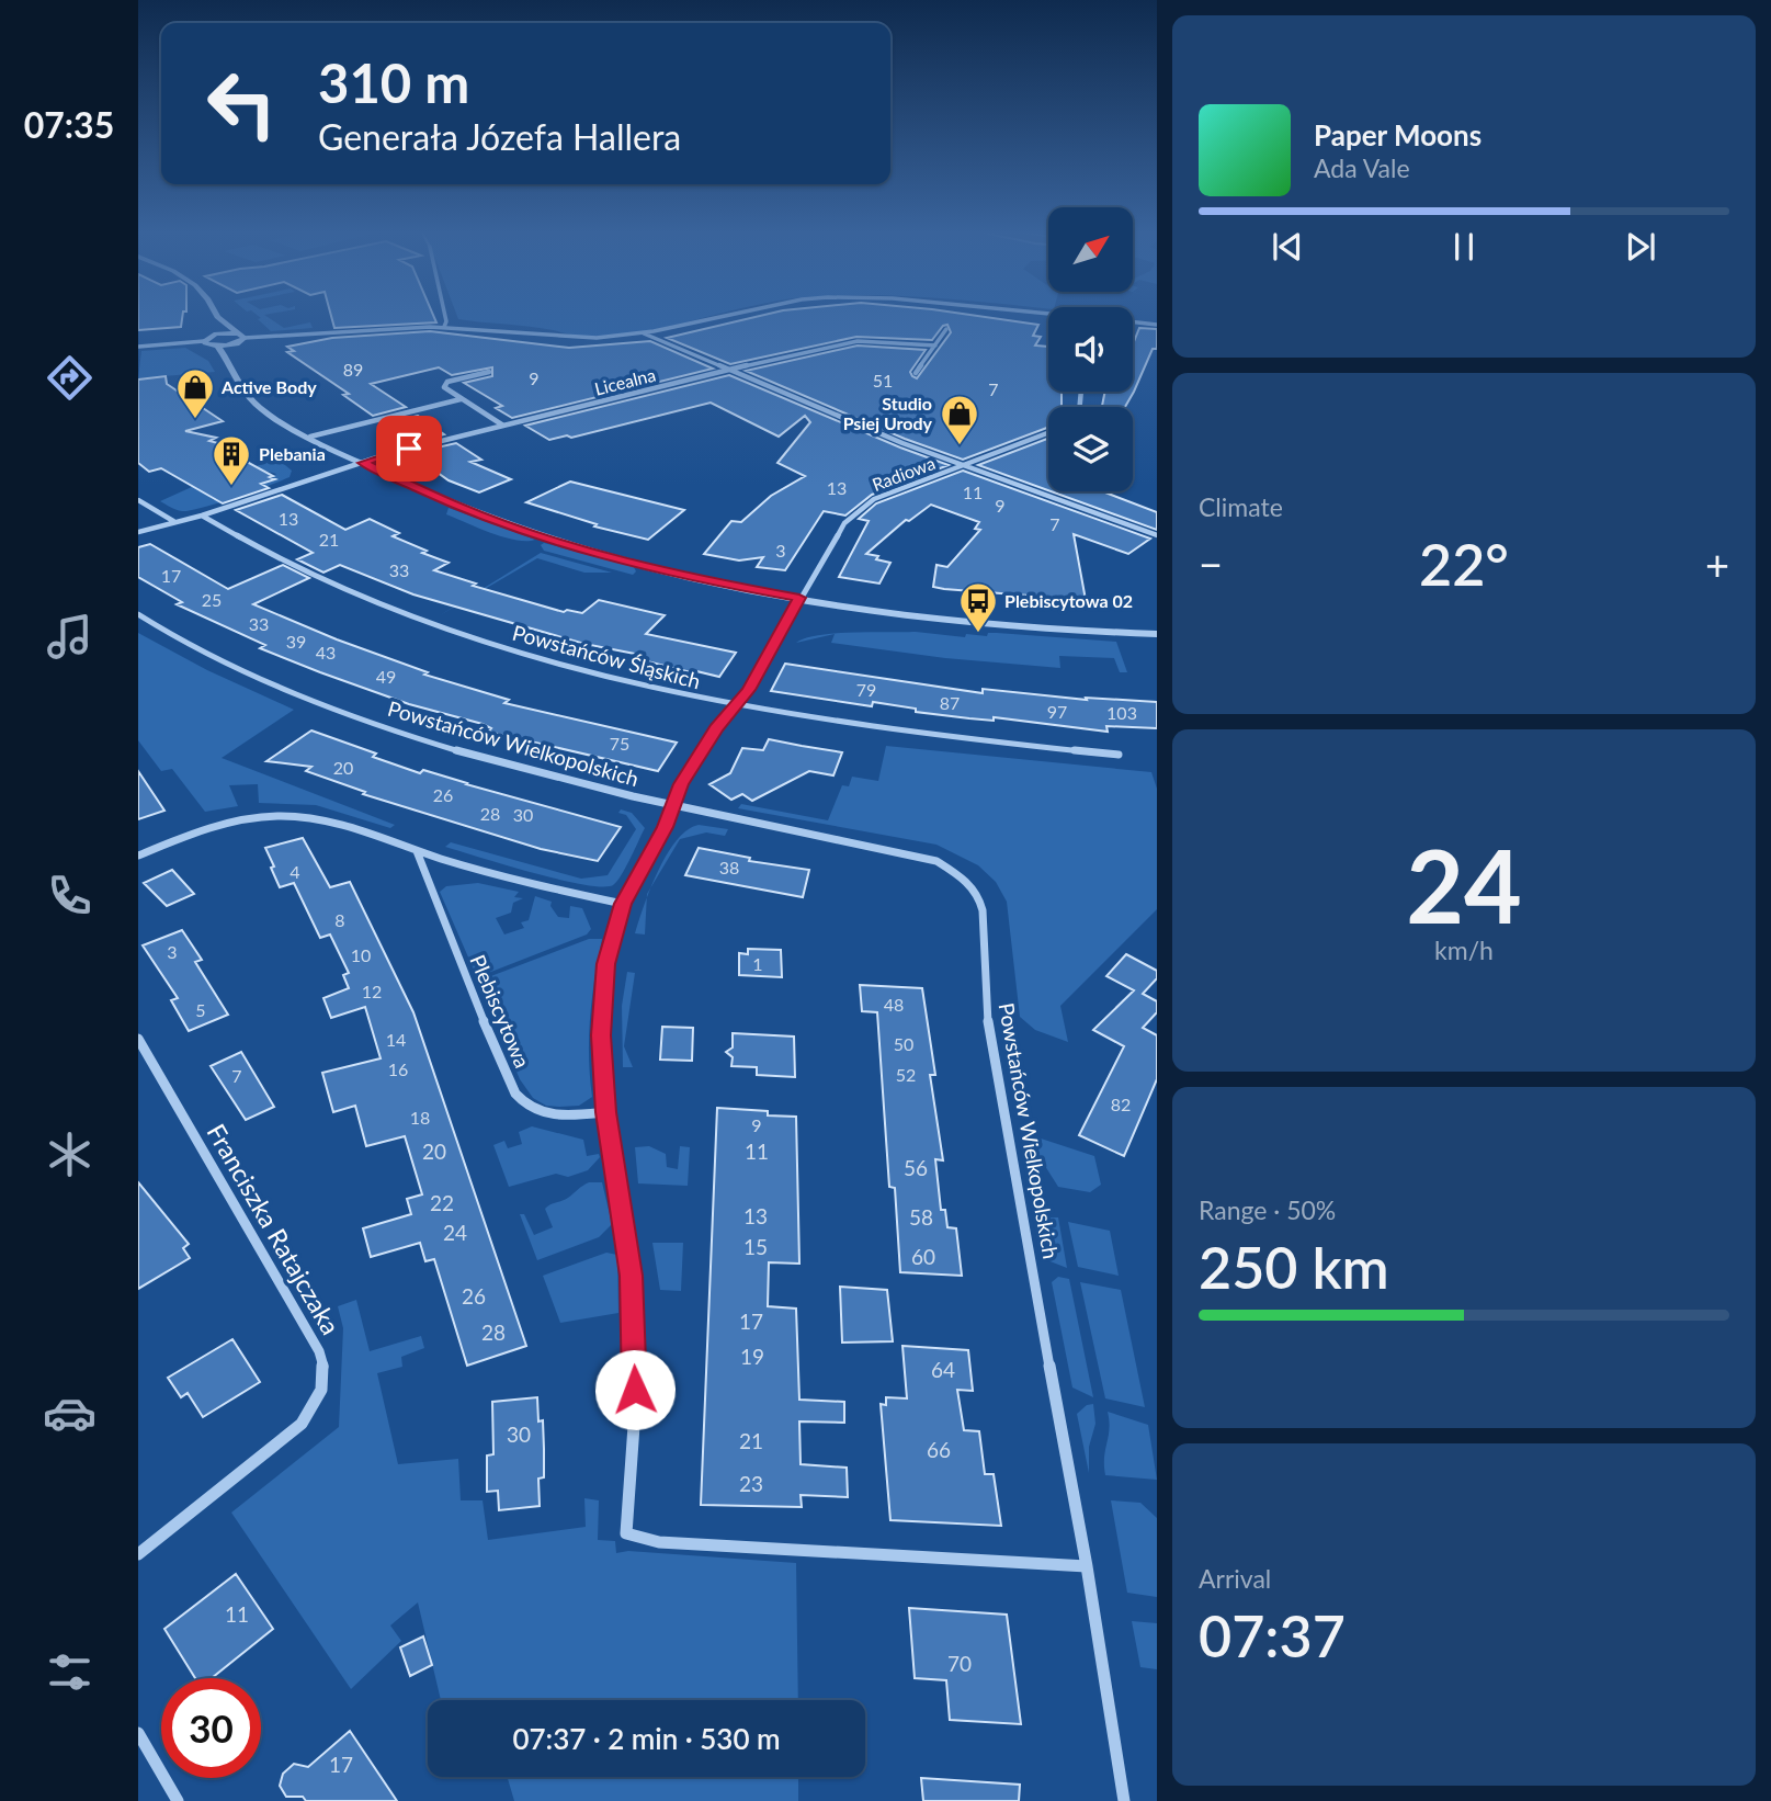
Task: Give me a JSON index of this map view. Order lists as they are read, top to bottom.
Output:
{
  "streets": {
    "street": [
      "Licealna",
      "Radiowa",
      "Powstańców Śląskich",
      "Powstańców Wielkopolskich",
      "Plebiscytowa",
      "Franciszka Ratajczaka"
    ]
  },
  "crossings": [
    ["Licealna", "Powstańców Śląskich"]
  ],
  "places": {
    "shop": ["Active Body", "Studio Psiej Urody"],
    "building": ["Plebania"],
    "bus stop": ["Plebiscytowa 02"]
  },
  "house_numbers": [
    "89",
    "9",
    "51",
    "7",
    "13",
    "11",
    "9",
    "13",
    "7",
    "21",
    "3",
    "33",
    "17",
    "25",
    "33",
    "39",
    "43",
    "49",
    "79",
    "87",
    "97",
    "103",
    "75",
    "20",
    "26",
    "28",
    "30",
    "38",
    "4",
    "8",
    "3",
    "10",
    "1",
    "12",
    "48",
    "5",
    "14",
    "50",
    "16",
    "52",
    "7",
    "82",
    "18",
    "9",
    "20",
    "11",
    "56",
    "22",
    "13",
    "58",
    "24",
    "15",
    "60",
    "26",
    "17",
    "28",
    "19",
    "64",
    "30",
    "21",
    "66",
    "23",
    "11",
    "70",
    "17"
  ],
  "north": "top right",
  "page": {
    "tabs": "07:35",
    "turn": ["310 m", "Generała Józefa Hallera"],
    "song": ["Paper Moons", "Ada Vale"],
    "tile": [
      "Climate",
      ["24", "km/h"],
      ["Range · 50%", "250 km"],
      ["Arrival", "07:37"]
    ],
    "heat": ["−", "22°", "+"],
    "limit": "30",
    "trip": "07:37 · 2 min · 530 m"
  }
}
